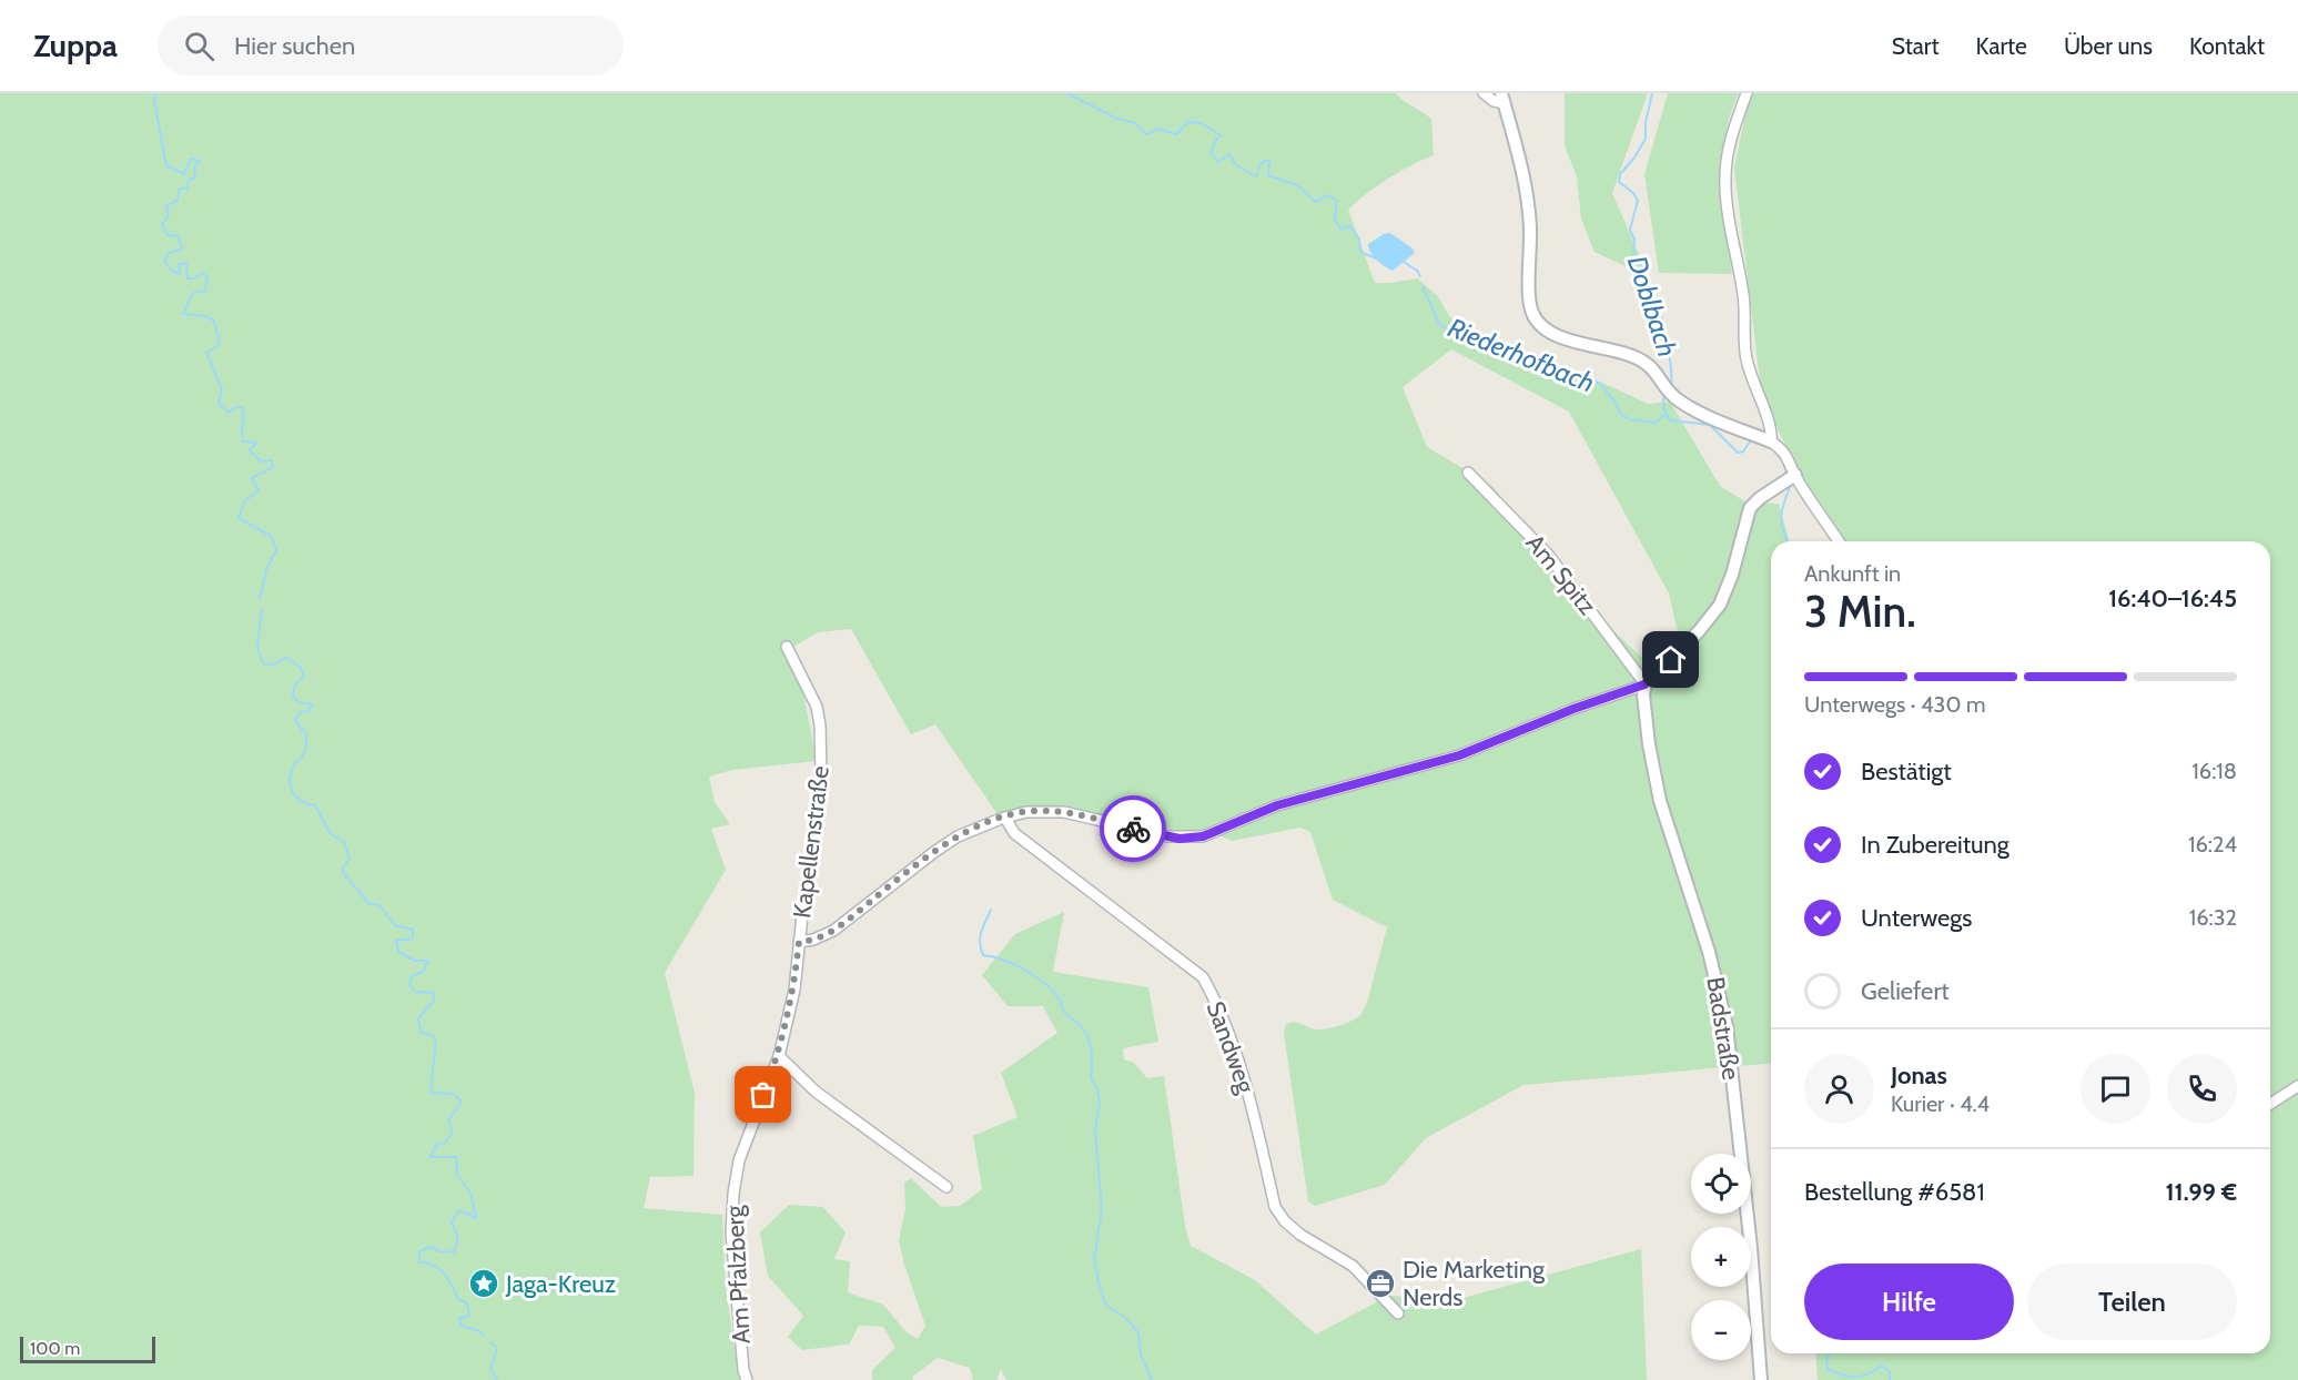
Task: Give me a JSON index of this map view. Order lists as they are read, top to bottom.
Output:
{
  "streets": {
    "street": [
      "Am Spitz",
      "Kapellenstraße",
      "Badstraße",
      "Sandweg",
      "Am Pfalzberg"
    ]
  },
  "crossings": [
    ["Am Spitz", "Kapellenstraße"],
    ["Am Spitz", "Badstraße"],
    ["Kapellenstraße", "Badstraße"],
    ["Kapellenstraße", "Sandweg"],
    ["Kapellenstraße", "Am Pfalzberg"]
  ],
  "water": ["Doblbach", "Riederhofbach"],
  "places": {
    "place": ["Jaga-Kreuz"],
    "office": ["Die Marketing Nerds"]
  },
  "scale_bar": "100 m",
  "page": {
    "header": "Zuppa",
    "search": "Hier suchen",
    "nav": [
      "Start",
      "Karte",
      "Über uns",
      "Kontakt"
    ],
    "heading": ["3 Min.", "Ankunft in", "16:40–16:45"],
    "panel": [
      "Jonas",
      "Kurier · 4.4",
      "Bestellung #6581",
      "11.99 €"
    ],
    "bar": "Unterwegs · 430 m",
    "list": [
      ["Bestätigt", "16:18"],
      ["In Zubereitung", "16:24"],
      ["Unterwegs", "16:32"],
      "Geliefert"
    ],
    "map_buttons": ["+", "−"],
    "buttons": ["Hilfe", "Teilen"],
    "scale": "100 m"
  }
}
